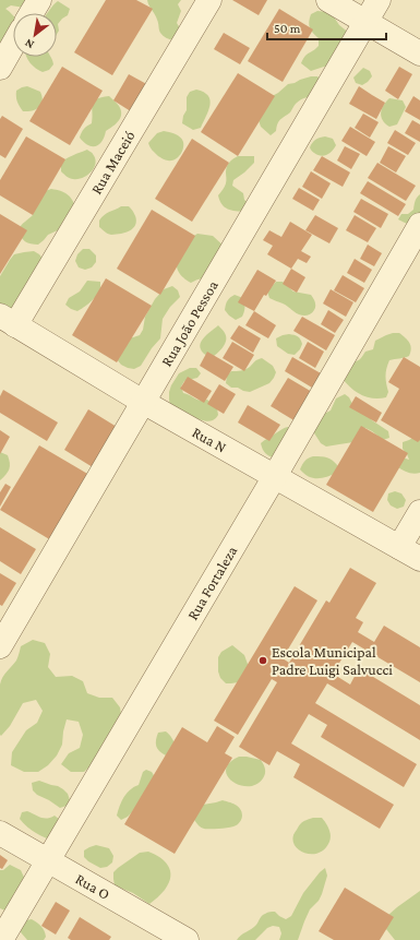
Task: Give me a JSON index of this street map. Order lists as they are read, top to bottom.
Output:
{
  "streets": {
    "street": [
      "Rua Maceió",
      "Rua João Pessoa",
      "Rua N",
      "Rua Fortaleza",
      "Rua O"
    ]
  },
  "crossings": [
    ["Rua Maceió", "Rua N"],
    ["Rua João Pessoa", "Rua N"],
    ["Rua N", "Rua Fortaleza"],
    ["Rua Fortaleza", "Rua O"]
  ],
  "places": ["Escola Municipal Padre Luigi Salvucci"],
  "scale_bar": "50 m",
  "north": "bottom left"
}
